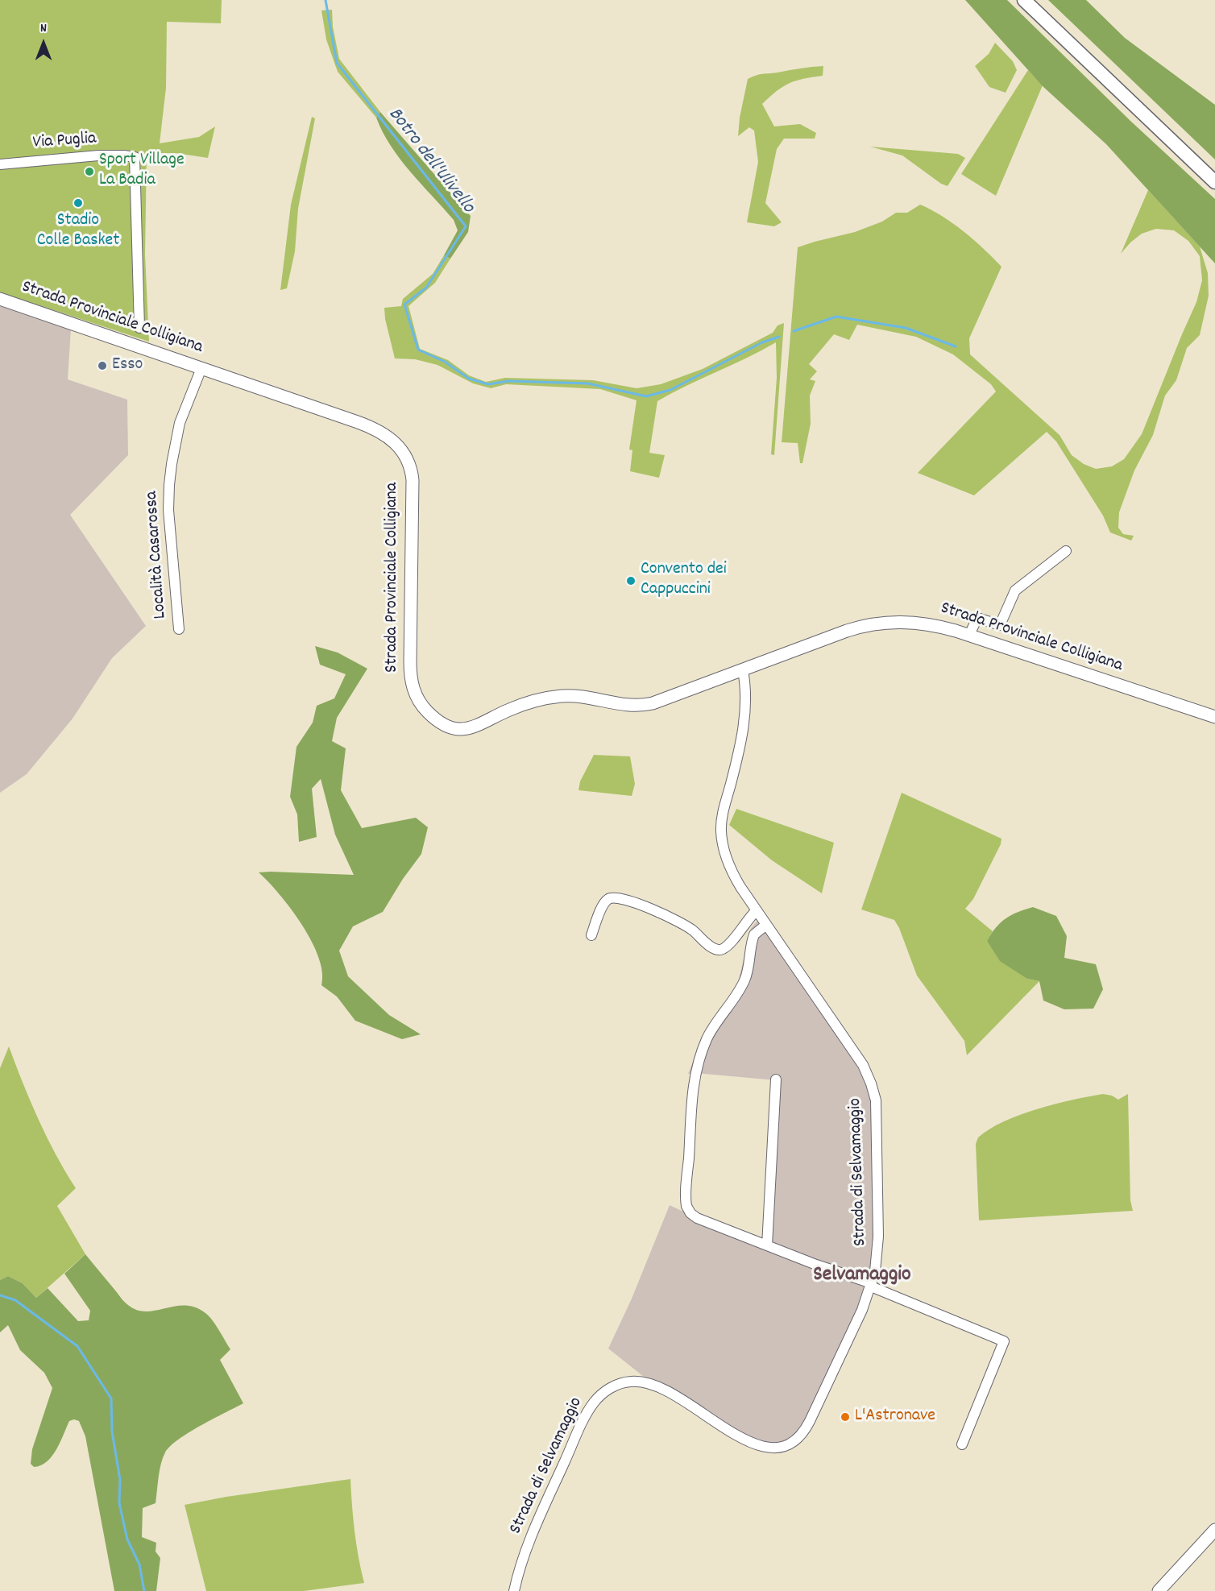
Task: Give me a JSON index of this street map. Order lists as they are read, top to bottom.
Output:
{
  "streets": {
    "main road": ["Strada Provinciale Colligiana"],
    "street": ["Via Puglia", "Località Casarossa", "Strada di Selvamaggio"]
  },
  "crossings": [
    ["Strada Provinciale Colligiana", "Località Casarossa"],
    ["Strada Provinciale Colligiana", "Strada di Selvamaggio"]
  ],
  "districts": ["Selvamaggio"],
  "water": ["Botro dell'Ulivello"],
  "places": [
    "Sport Village La Badia",
    "Stadio Colle Basket",
    "Esso",
    "Convento dei Cappuccini",
    "L'Astronave"
  ],
  "north": "top"
}
